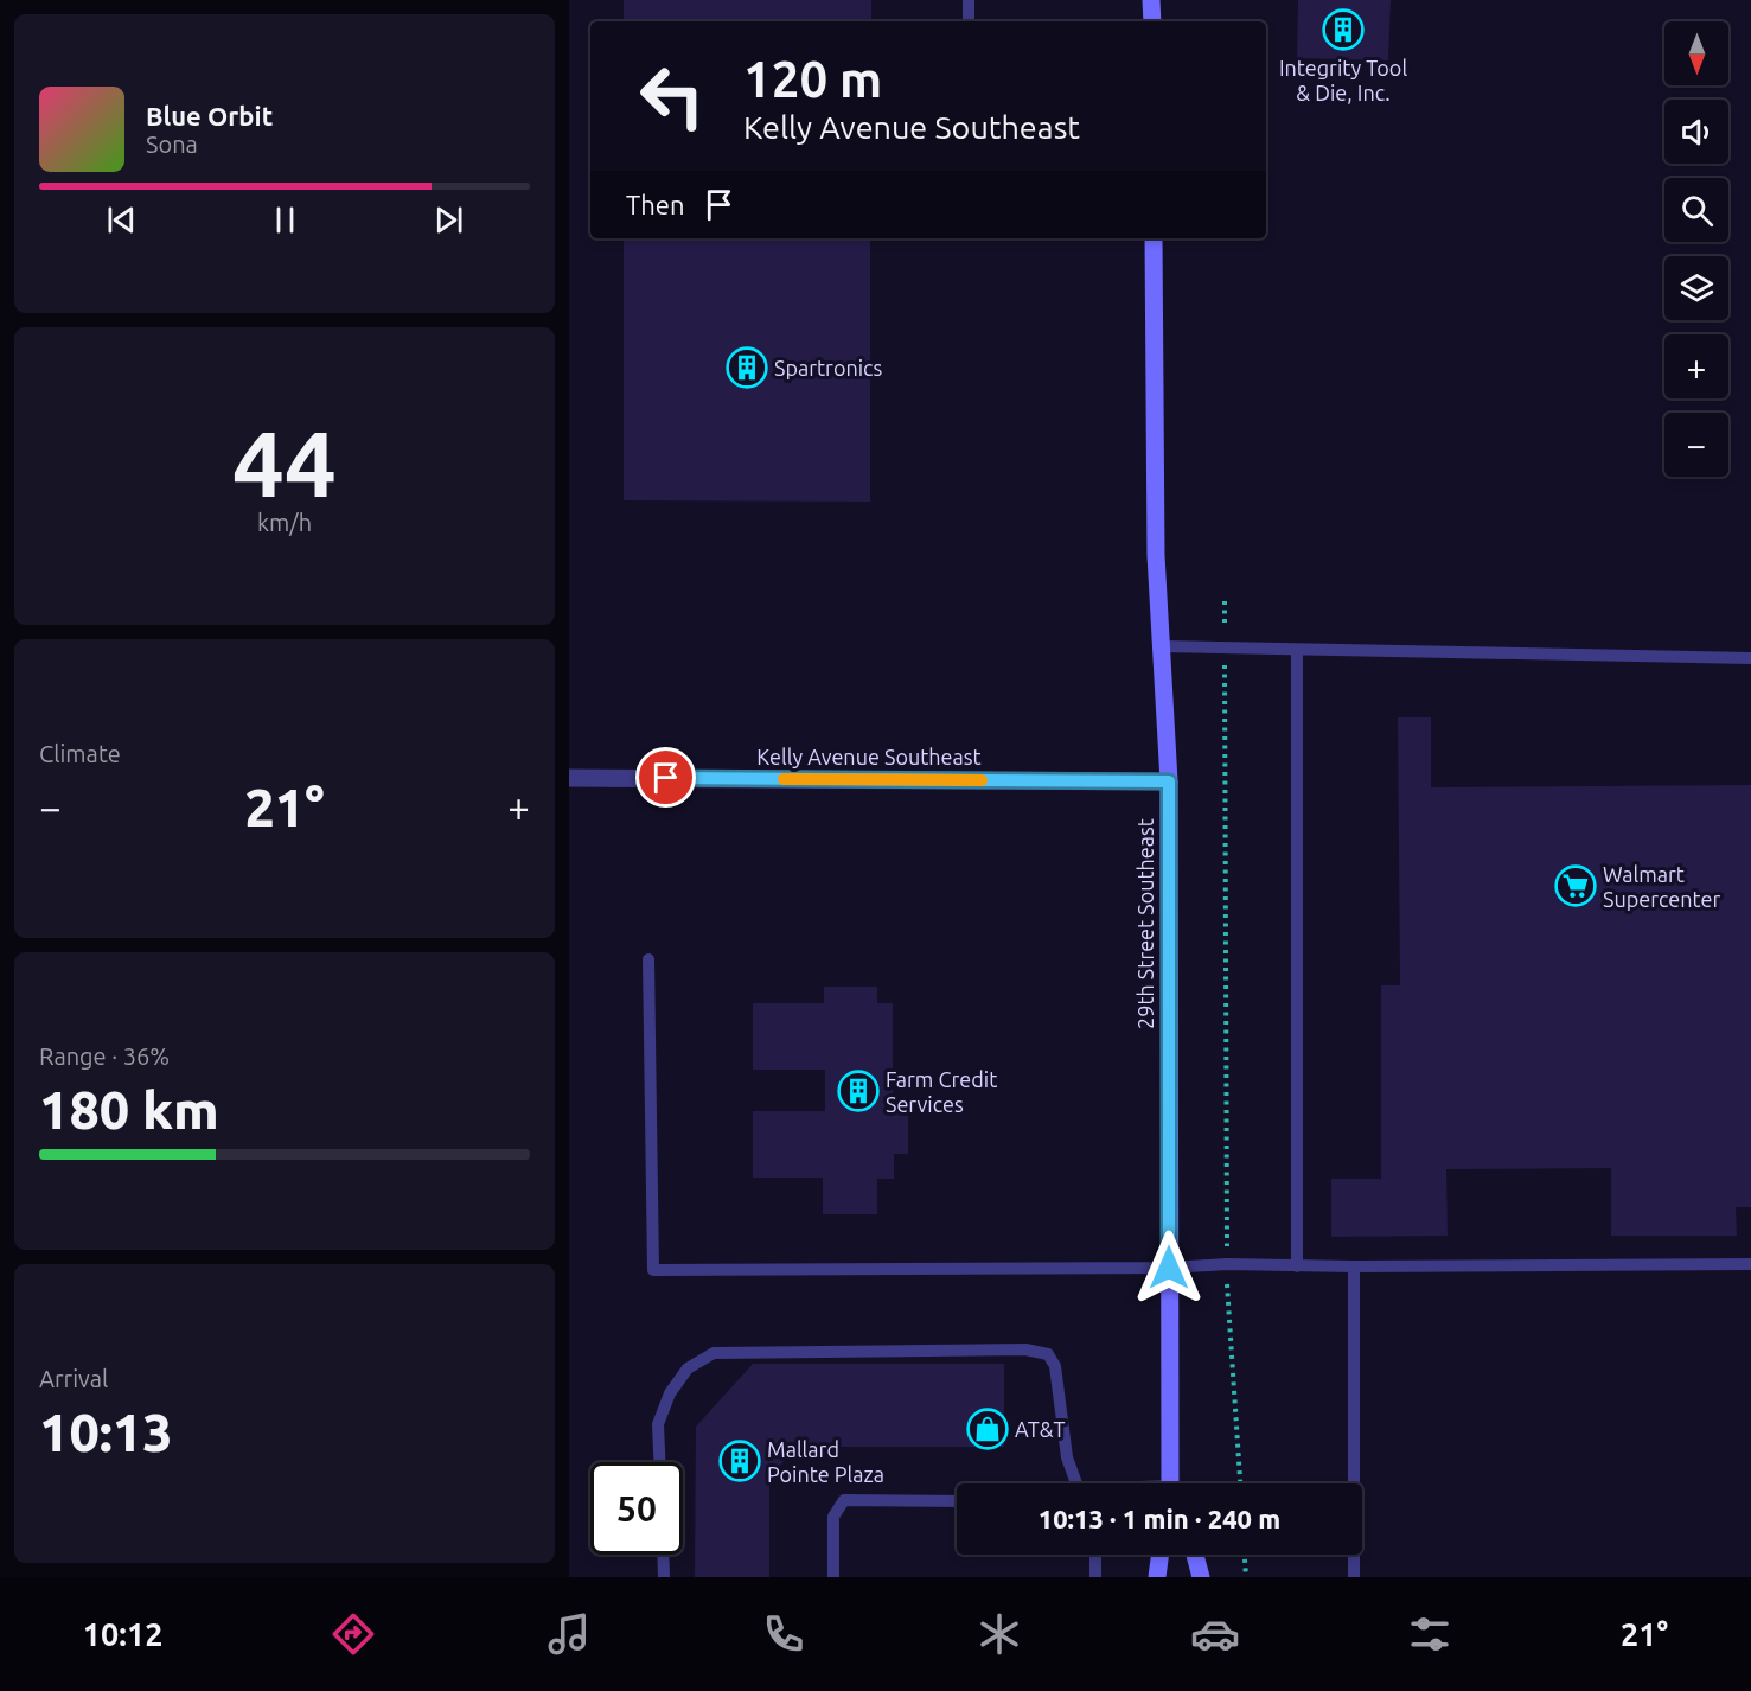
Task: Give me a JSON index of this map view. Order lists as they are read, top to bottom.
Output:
{
  "streets": {
    "main road": ["29th Street Southeast"],
    "street": ["Kelly Avenue Southeast"]
  },
  "crossings": [
    ["Kelly Avenue Southeast", "29th Street Southeast"]
  ],
  "places": {
    "building": [
      "Integrity Tool & Die, Inc.",
      "Spartronics",
      "Farm Credit Services",
      "Mallard Pointe Plaza"
    ],
    "supermarket": ["Walmart Supercenter"],
    "shop": ["AT&T"]
  },
  "north": "bottom",
  "page": {
    "map_buttons": ["+", "−"],
    "turn": ["120 m", "Kelly Avenue Southeast"],
    "song": ["Blue Orbit", "Sona"],
    "then": "Then",
    "tile": [
      ["44", "km/h"],
      "Climate",
      ["Range · 36%", "180 km"],
      ["Arrival", "10:13"]
    ],
    "heat": ["−", "21°", "+"],
    "limit": "50",
    "trip": "10:13 · 1 min · 240 m",
    "tabs": ["10:12", "21°"]
  }
}
